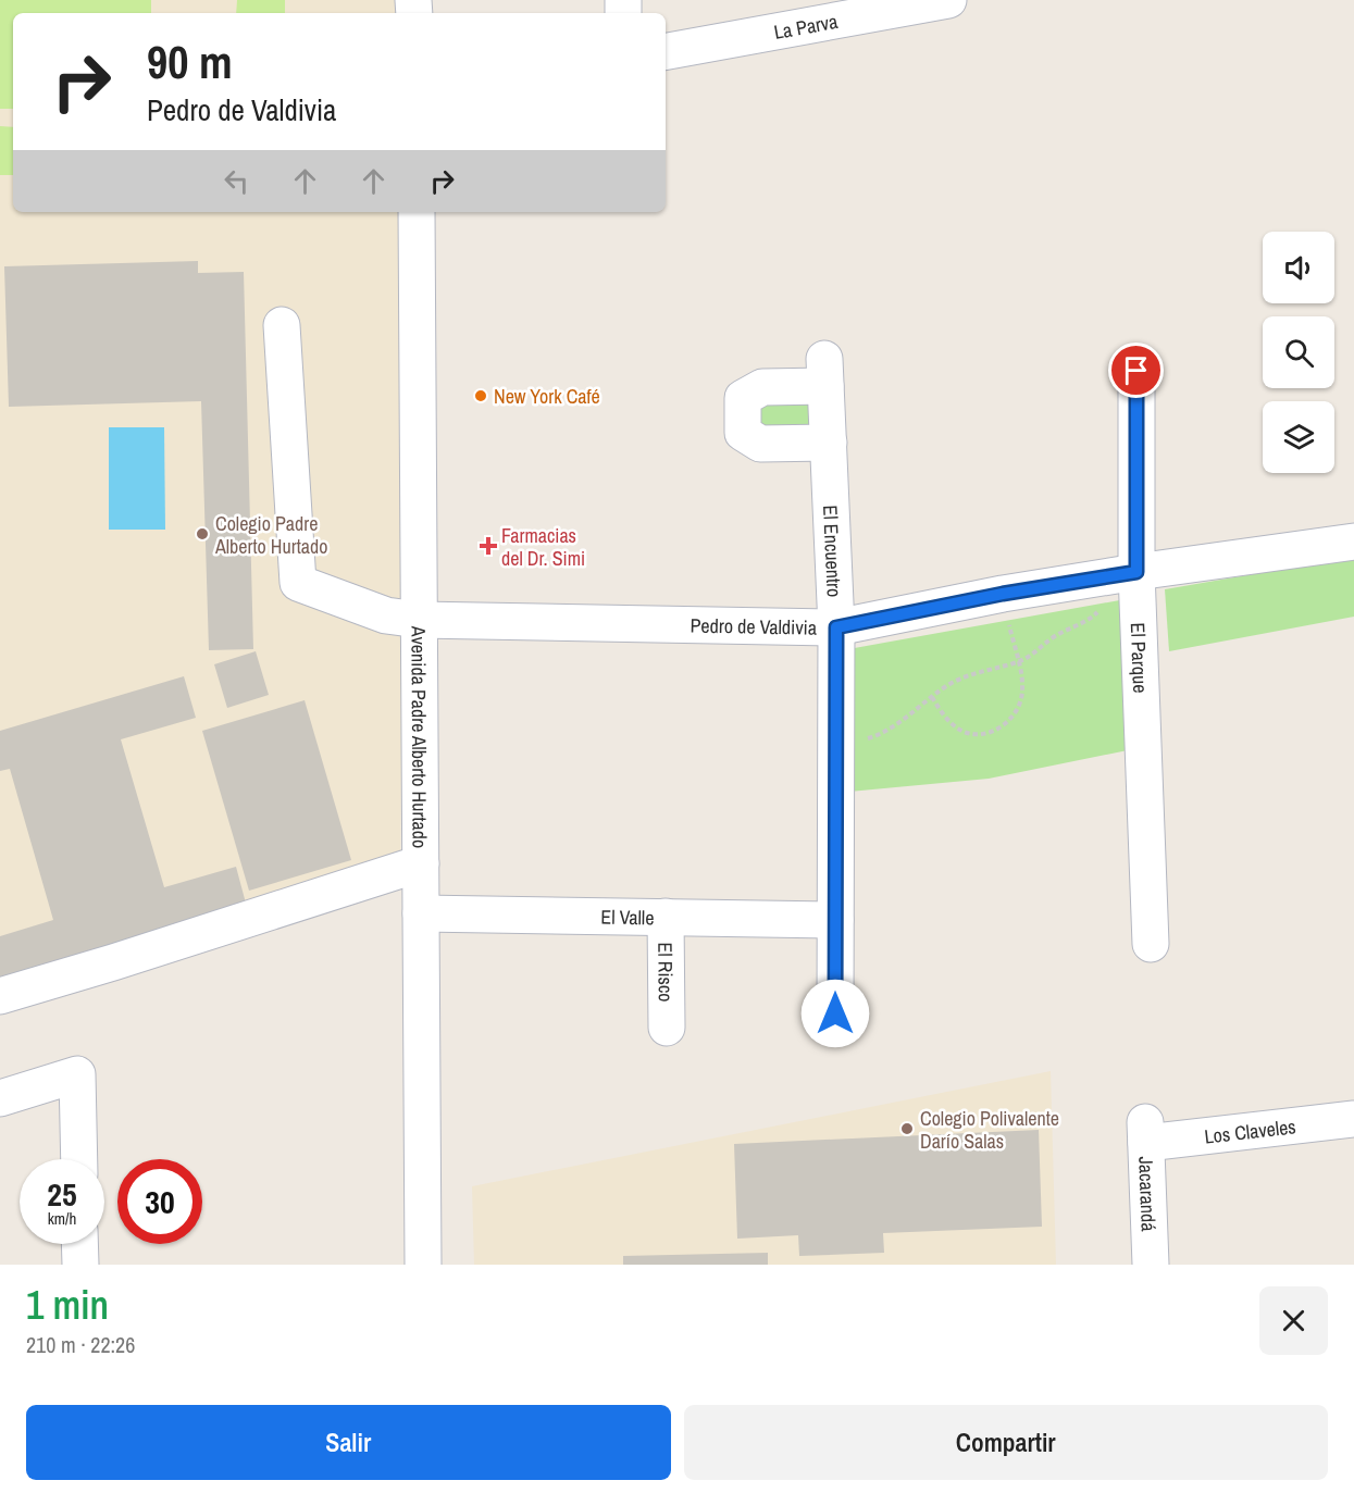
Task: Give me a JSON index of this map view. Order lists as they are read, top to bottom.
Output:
{
  "streets": {
    "street": [
      "La Parva",
      "El Encuentro",
      "Pedro de Valdivia",
      "El Parque",
      "Avenida Padre Alberto Hurtado",
      "El Valle",
      "El Risco",
      "Los Claveles",
      "Jacarandá"
    ]
  },
  "crossings": [
    ["El Encuentro", "Pedro de Valdivia"],
    ["El Encuentro", "El Valle"],
    ["Pedro de Valdivia", "El Parque"],
    ["Pedro de Valdivia", "Avenida Padre Alberto Hurtado"],
    ["Avenida Padre Alberto Hurtado", "El Valle"],
    ["El Valle", "El Risco"],
    ["Los Claveles", "Jacarandá"]
  ],
  "places": {
    "other": ["New York Café", "Colegio Padre Alberto Hurtado", "Colegio Polivalente Darío Salas"],
    "health": ["Farmacias del Dr. Simi"]
  },
  "page": {
    "turn": ["90 m", "Pedro de Valdivia"],
    "speed": "25 km/h",
    "limit": "30",
    "heading": ["1 min", "210 m · 22:26"],
    "buttons": ["Salir", "Compartir"]
  }
}
